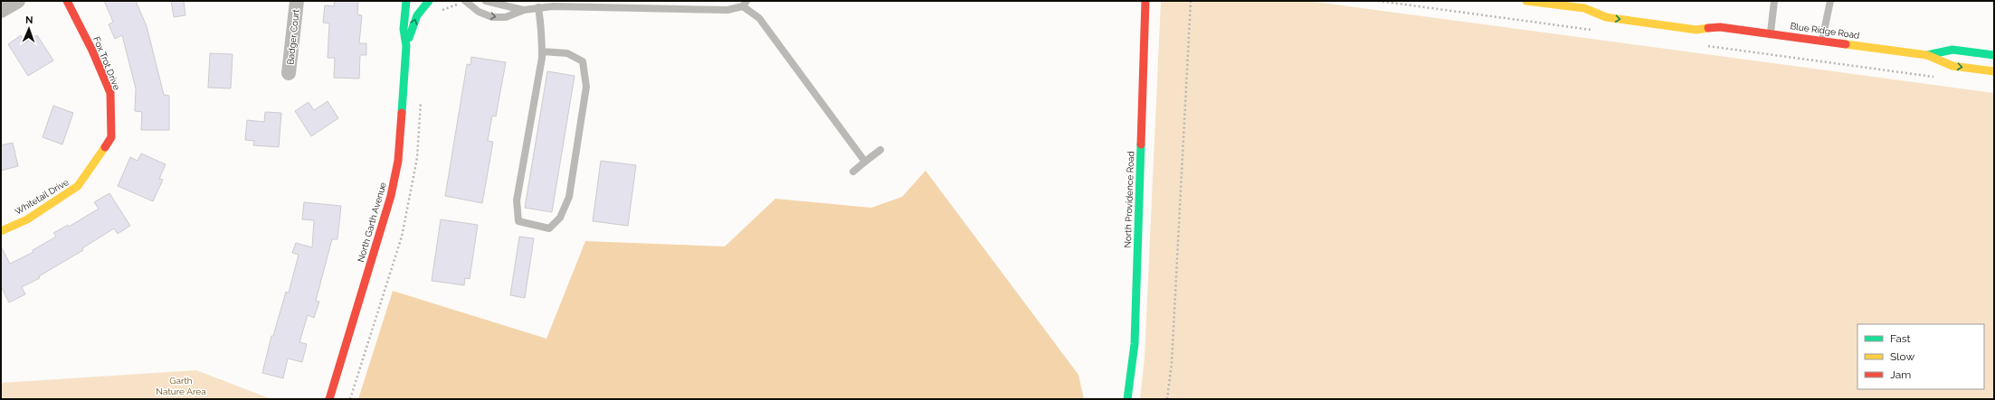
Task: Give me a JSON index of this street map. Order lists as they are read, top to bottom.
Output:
{
  "streets": {
    "street": [
      "Blue Ridge Road",
      "Badger Court",
      "Fox Trot Drive",
      "Whitetail Drive",
      "North Providence Road",
      "North Garth Avenue"
    ]
  },
  "crossings": [
    ["Fox Trot Drive", "Whitetail Drive"]
  ],
  "parks": ["Garth Nature Area"],
  "legend": ["Fast", "Slow", "Jam"],
  "north": "top"
}
